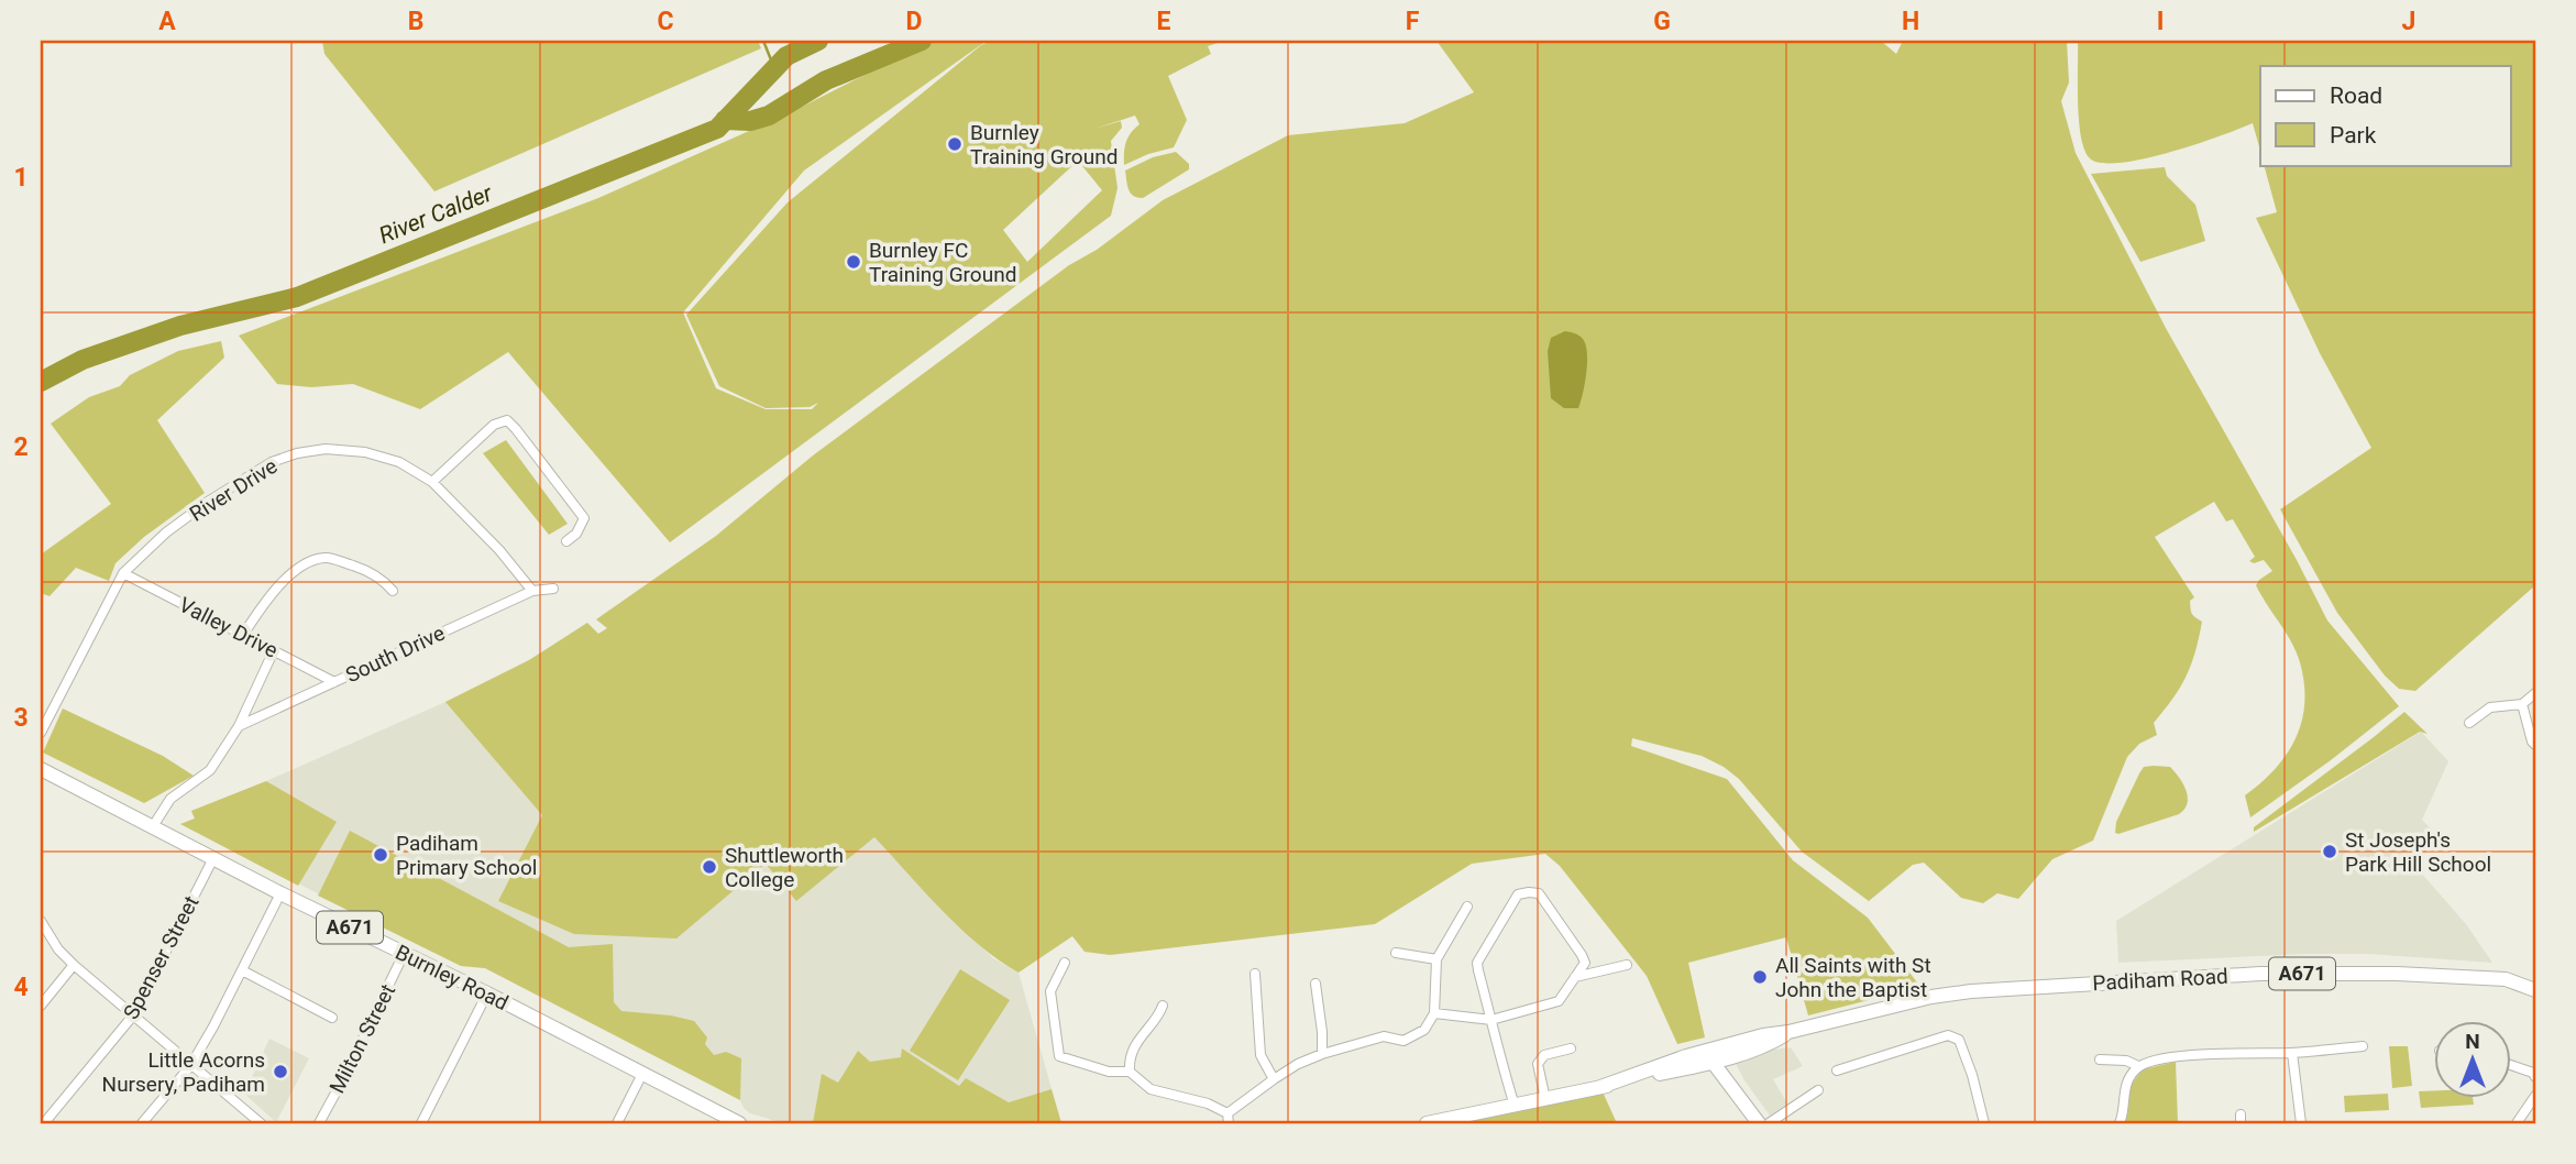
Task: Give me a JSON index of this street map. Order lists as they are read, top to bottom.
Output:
{
  "streets": {
    "main road": ["A671", "Burnley Road", "Padiham Road"],
    "street": [
      "River Drive",
      "Valley Drive",
      "South Drive",
      "Spenser Street",
      "Milton Street"
    ]
  },
  "crossings": [
    ["River Drive", "Valley Drive"],
    ["River Drive", "South Drive"],
    ["Valley Drive", "South Drive"],
    ["Spenser Street", "Burnley Road"],
    ["Burnley Road", "Milton Street"]
  ],
  "water": ["River Calder"],
  "places": [
    "Burnley Training Ground",
    "Burnley FC Training Ground",
    "St Joseph's Park Hill School",
    "Padiham Primary School",
    "Shuttleworth College",
    "All Saints with St John the Baptist",
    "Little Acorns Nursery, Padiham"
  ],
  "legend": ["Road", "Park"],
  "north": "top",
  "grid": {
    "columns": [
      "A",
      "B",
      "C",
      "D",
      "E",
      "F",
      "G",
      "H",
      "I",
      "J"
    ],
    "rows": [
      "1",
      "2",
      "3",
      "4"
    ]
  }
}
